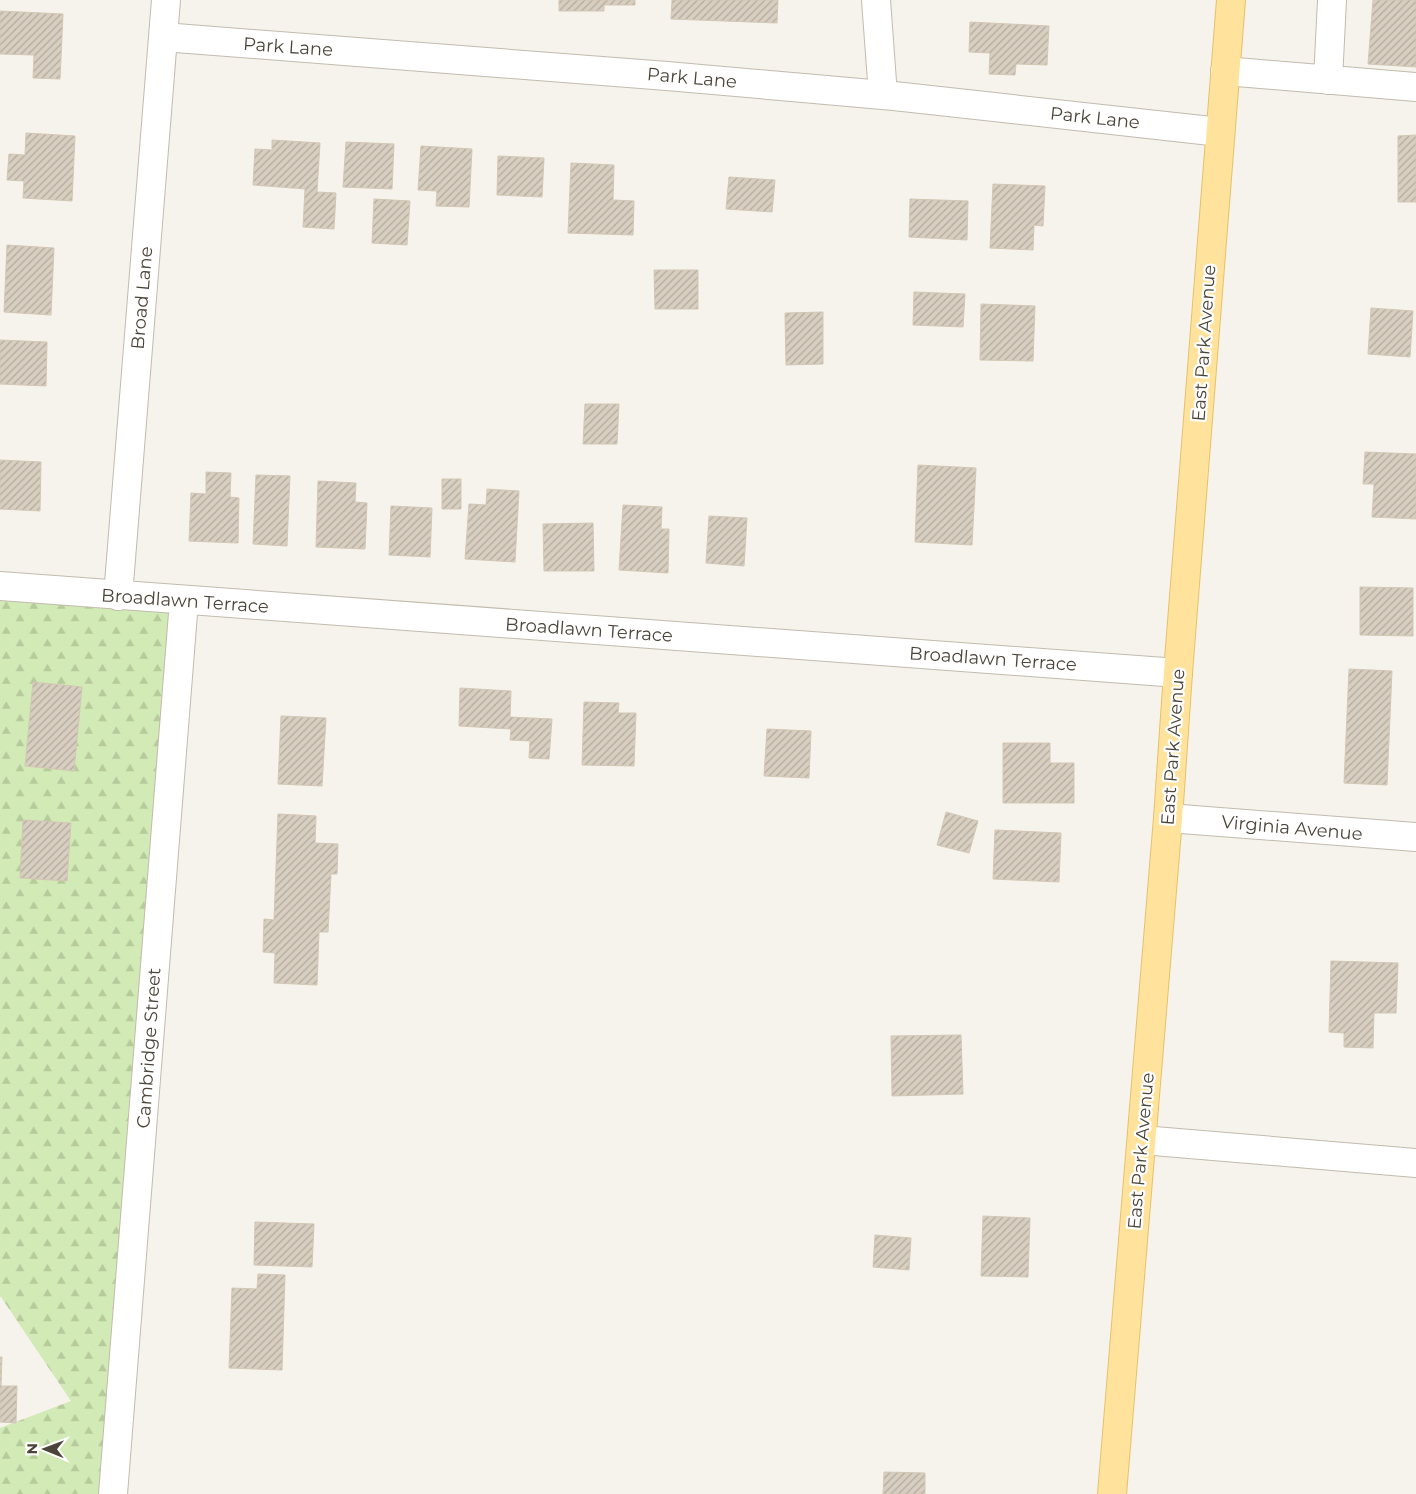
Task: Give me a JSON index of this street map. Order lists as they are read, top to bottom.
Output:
{
  "streets": {
    "main road": ["East Park Avenue"],
    "street": [
      "Park Lane",
      "Broad Lane",
      "Broadlawn Terrace",
      "Virginia Avenue",
      "Cambridge Street"
    ]
  },
  "crossings": [
    ["Park Lane", "Broad Lane"],
    ["Park Lane", "East Park Avenue"],
    ["Broad Lane", "Broadlawn Terrace"],
    ["East Park Avenue", "Broadlawn Terrace"],
    ["East Park Avenue", "Virginia Avenue"],
    ["Broadlawn Terrace", "Cambridge Street"]
  ],
  "north": "left"
}
